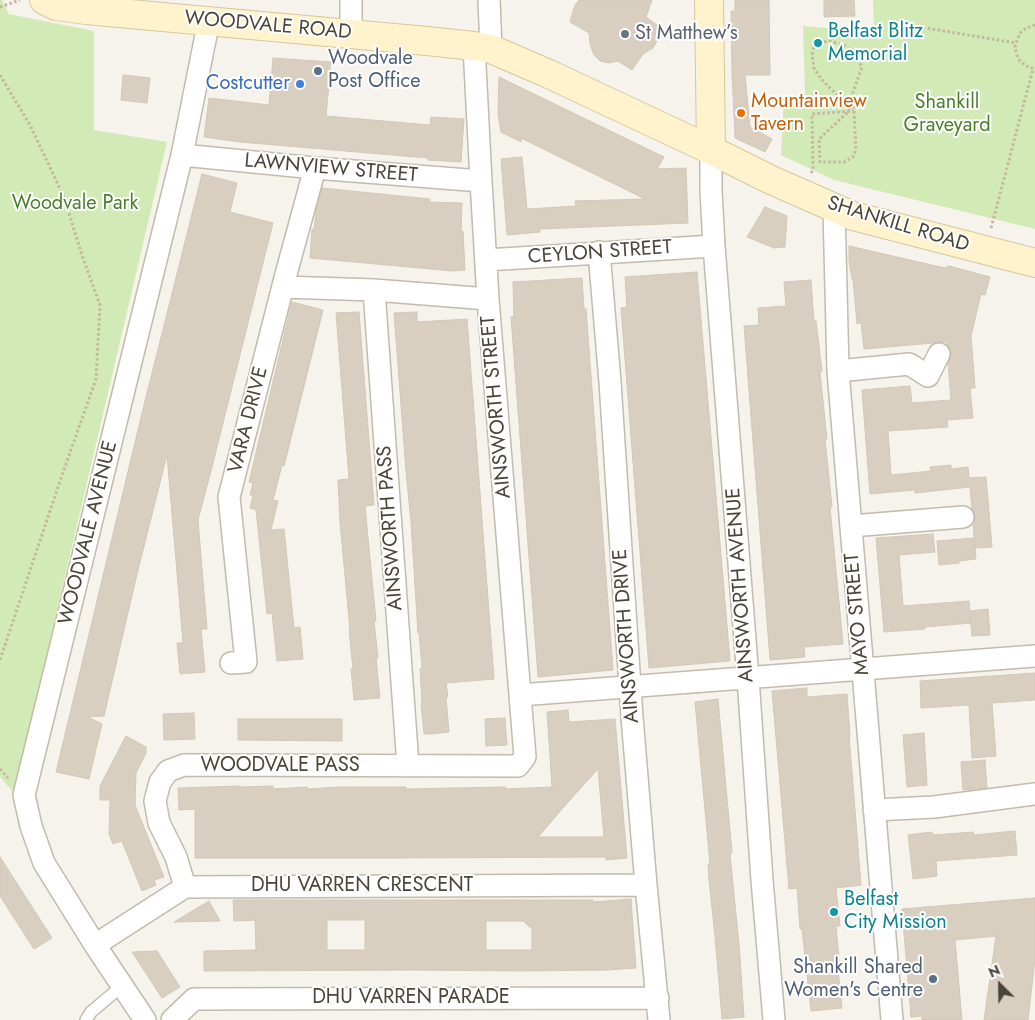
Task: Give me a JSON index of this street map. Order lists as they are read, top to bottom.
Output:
{
  "streets": {
    "main road": ["WOODVALE ROAD", "SHANKILL ROAD"],
    "street": [
      "LAWNVIEW STREET",
      "CEYLON STREET",
      "AINSWORTH STREET",
      "VARA DRIVE",
      "AINSWORTH PASS",
      "WOODVALE AVENUE",
      "AINSWORTH AVENUE",
      "MAYO STREET",
      "AINSWORTH DRIVE",
      "WOODVALE PASS",
      "DHU VARREN CRESCENT",
      "DHU VARREN PARADE"
    ]
  },
  "crossings": [
    ["WOODVALE ROAD", "SHANKILL ROAD"],
    ["WOODVALE ROAD", "AINSWORTH STREET"],
    ["WOODVALE ROAD", "WOODVALE AVENUE"],
    ["WOODVALE ROAD", "AINSWORTH AVENUE"],
    ["LAWNVIEW STREET", "AINSWORTH STREET"],
    ["LAWNVIEW STREET", "VARA DRIVE"],
    ["LAWNVIEW STREET", "WOODVALE AVENUE"],
    ["SHANKILL ROAD", "AINSWORTH AVENUE"],
    ["SHANKILL ROAD", "MAYO STREET"],
    ["CEYLON STREET", "AINSWORTH STREET"],
    ["CEYLON STREET", "AINSWORTH AVENUE"],
    ["CEYLON STREET", "AINSWORTH DRIVE"],
    ["AINSWORTH STREET", "WOODVALE PASS"],
    ["AINSWORTH PASS", "WOODVALE PASS"],
    ["AINSWORTH DRIVE", "DHU VARREN CRESCENT"],
    ["AINSWORTH DRIVE", "DHU VARREN PARADE"],
    ["WOODVALE PASS", "DHU VARREN CRESCENT"]
  ],
  "parks": ["Shankill Graveyard", "Woodvale Park"],
  "places": [
    "St Matthew’s",
    "Belfast Blitz Memorial",
    "Woodvale Post Office",
    "Costcutter",
    "Mountainview Tavern",
    "Belfast City Mission",
    "Shankill Shared Women's Centre"
  ],
  "north": "top left"
}
